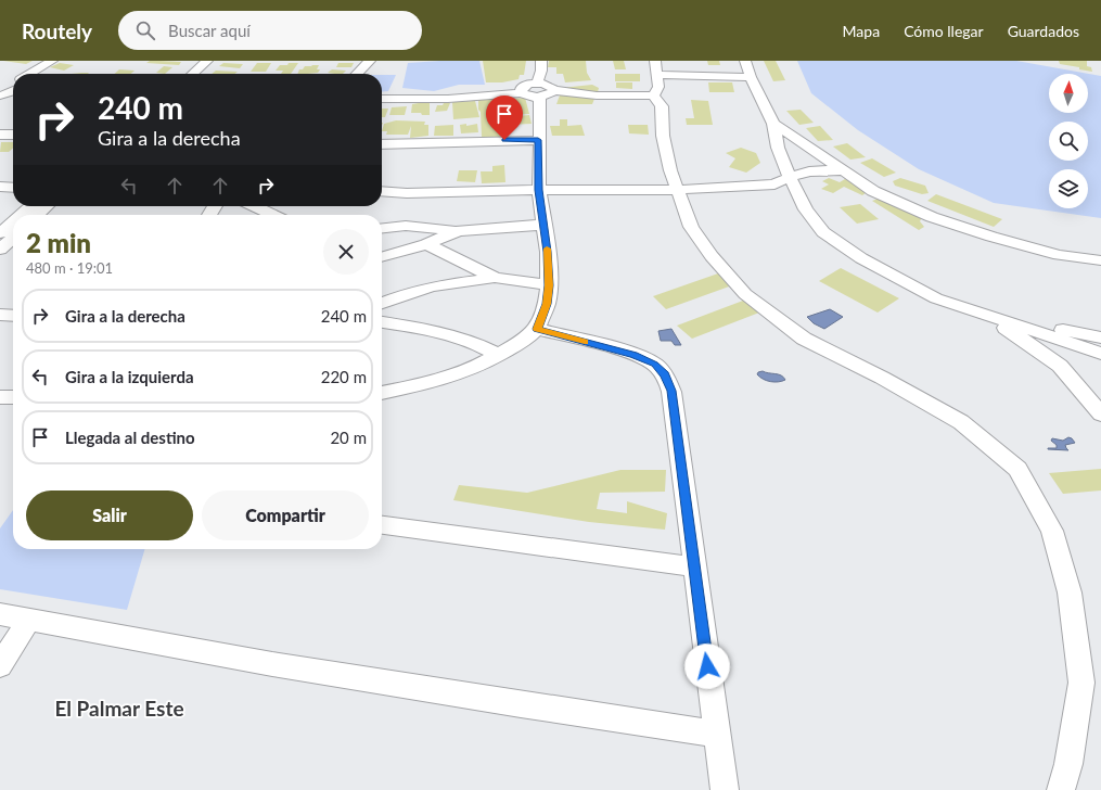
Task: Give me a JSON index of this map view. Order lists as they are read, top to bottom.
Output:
{
  "districts": ["El Palmar Este"],
  "north": "top",
  "page": {
    "header": "Routely",
    "search": "Buscar aquí",
    "nav": ["Mapa", "Cómo llegar", "Guardados"],
    "turn": ["240 m", "Gira a la derecha"],
    "heading": ["2 min", "480 m · 19:01"],
    "list": [
      {
        "name": "Gira a la derecha",
        "value": "240 m"
      },
      {
        "name": "Gira a la izquierda",
        "value": "220 m"
      },
      {
        "name": "Llegada al destino",
        "value": "20 m"
      }
    ],
    "buttons": ["Salir", "Compartir"]
  }
}
